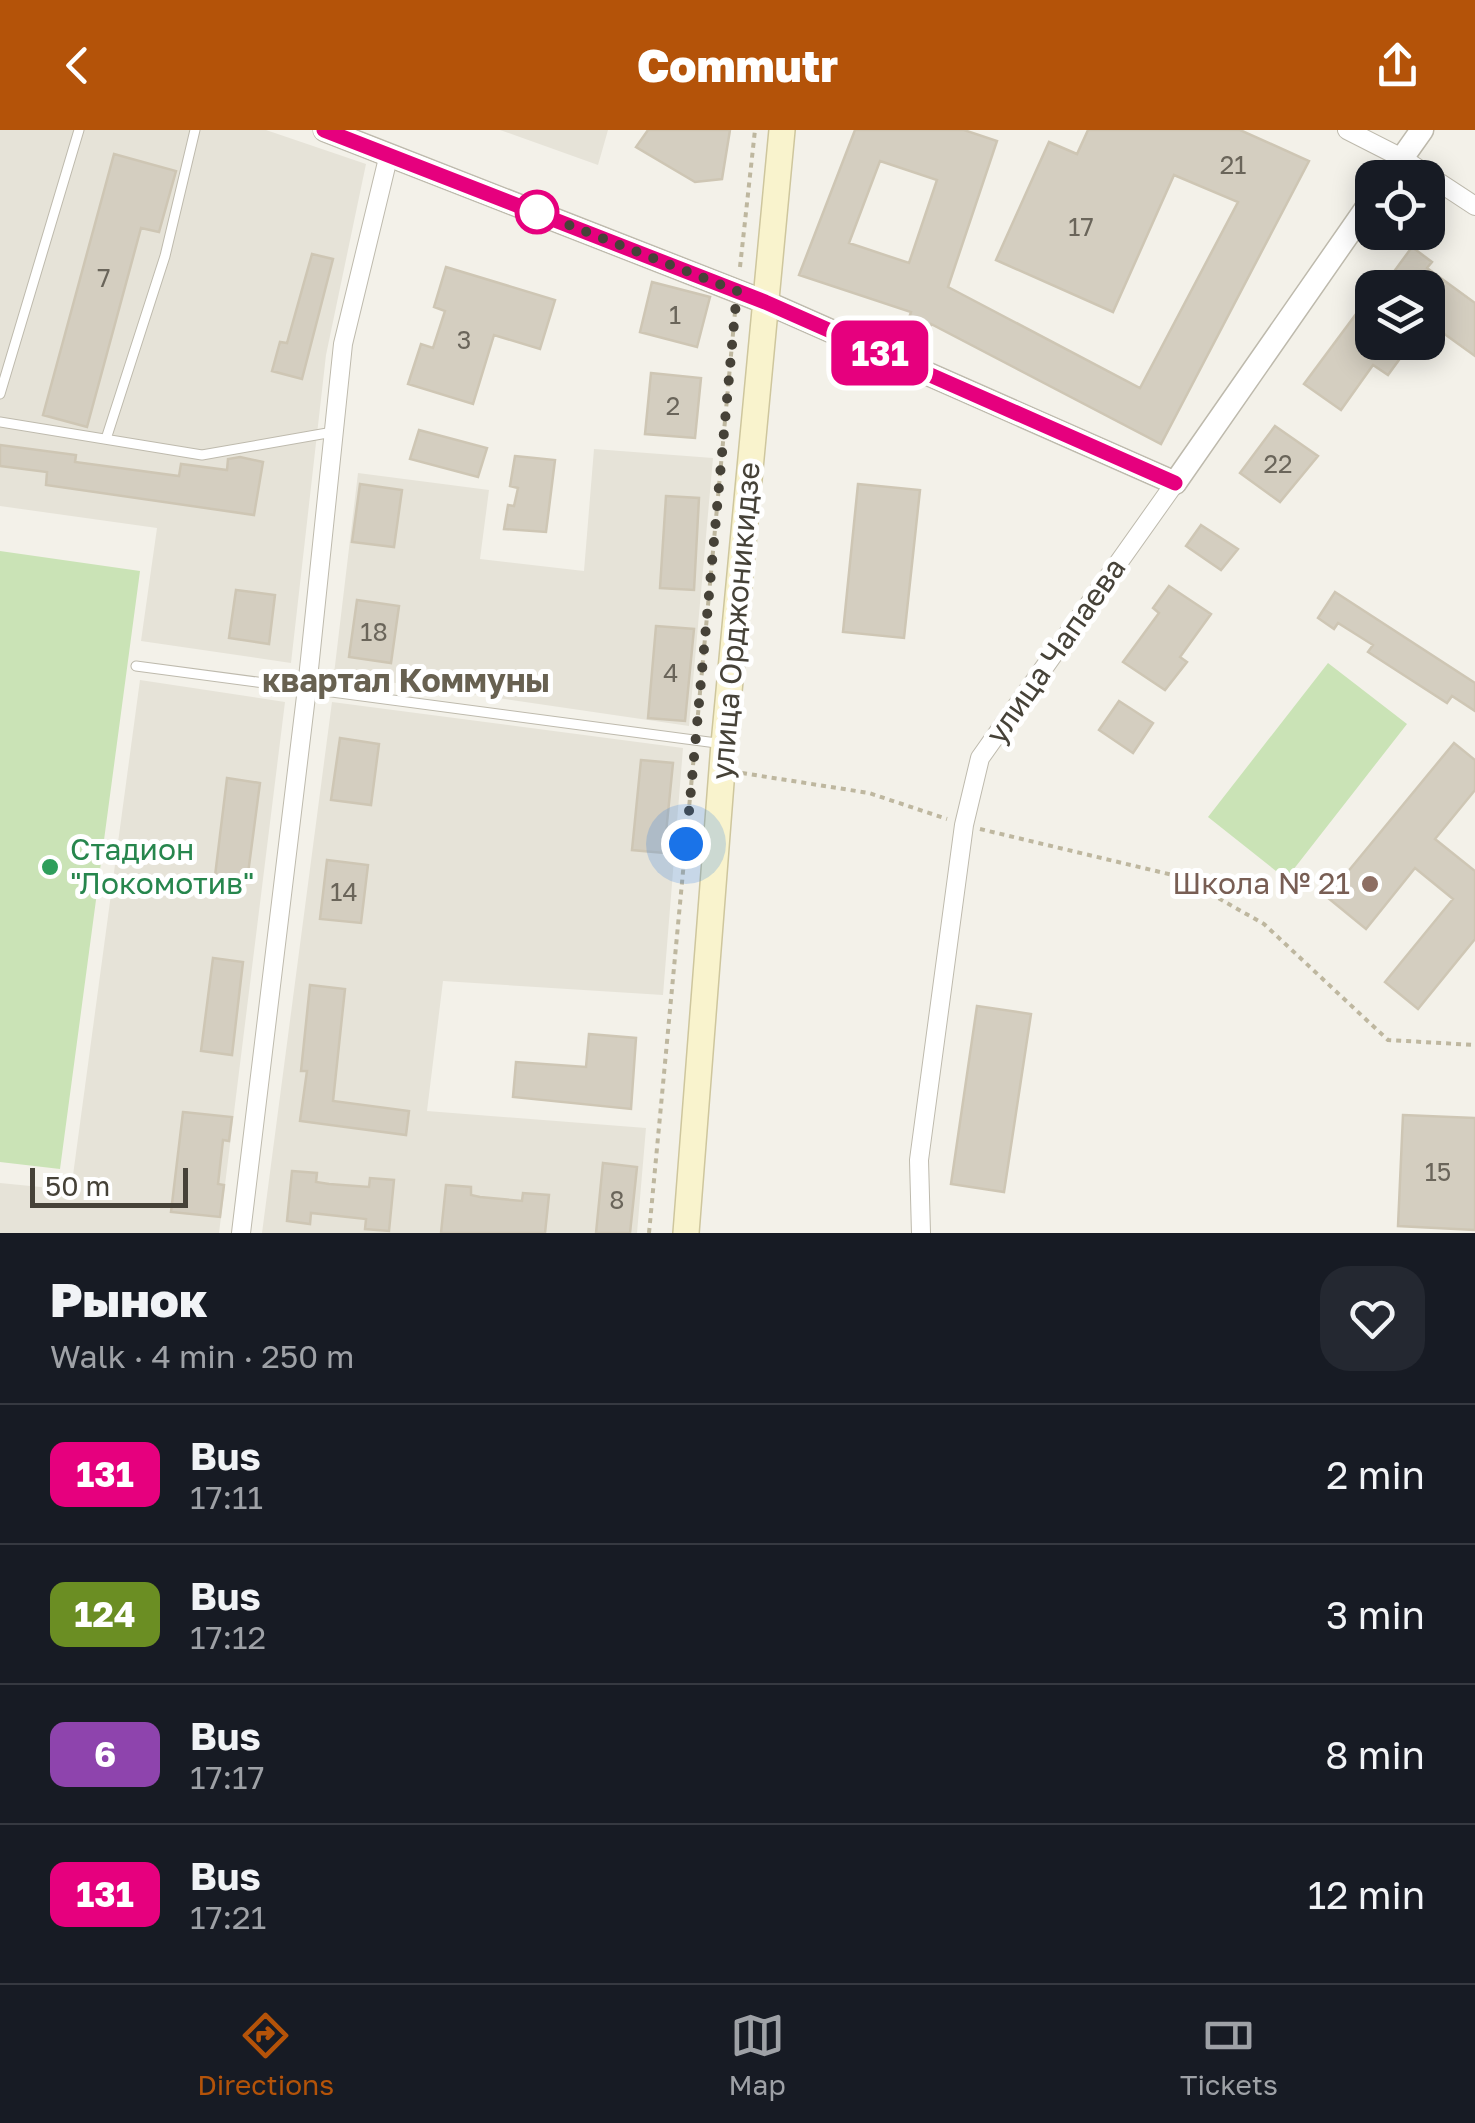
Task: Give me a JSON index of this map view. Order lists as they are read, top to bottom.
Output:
{
  "streets": {
    "main road": ["улица Орджоникидзе"],
    "street": ["улица Чапаева"]
  },
  "districts": ["квартал Коммуны"],
  "places": ["Стадион \"Локомотив\"", "Школа № 21"],
  "lines": ["bus line 131"],
  "house_numbers": [
    "21",
    "17",
    "7",
    "1",
    "3",
    "2",
    "22",
    "18",
    "4",
    "14",
    "15",
    "8"
  ],
  "scale_bar": "50 m",
  "page": {
    "header": "Commutr",
    "on_map": "131",
    "scale": "50 m",
    "heading": ["Рынок", "Walk · 4 min · 250 m"],
    "list": [
      {
        "mark": "131",
        "name": "Bus",
        "note": "17:11",
        "value": "2 min"
      },
      {
        "mark": "124",
        "name": "Bus",
        "note": "17:12",
        "value": "3 min"
      },
      {
        "mark": "6",
        "name": "Bus",
        "note": "17:17",
        "value": "8 min"
      },
      {
        "mark": "131",
        "name": "Bus",
        "note": "17:21",
        "value": "12 min"
      }
    ],
    "tabs": ["Directions", "Map", "Tickets"]
  }
}
